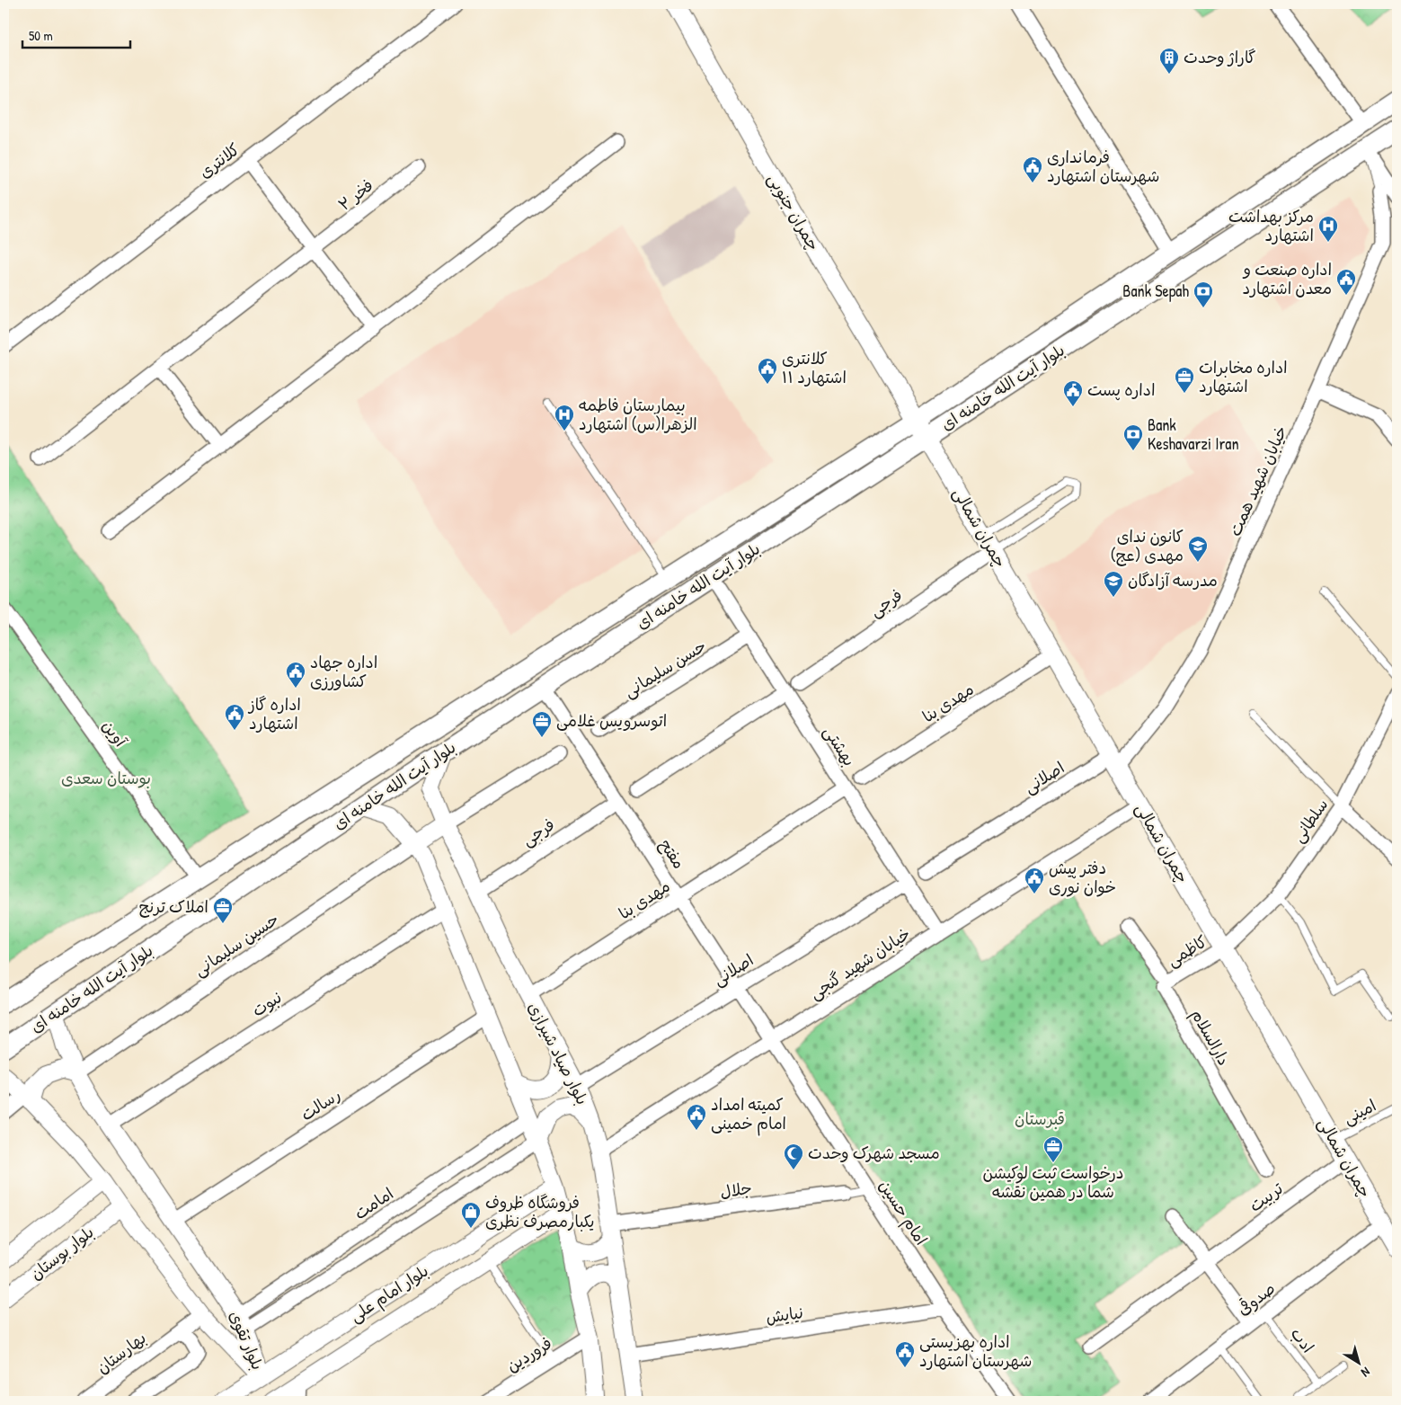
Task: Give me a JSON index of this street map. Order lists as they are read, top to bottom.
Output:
{
  "streets": {
    "main road": ["بلوار آیت الله خامنه ای"],
    "street": [
      "کلانتری",
      "فخر ۲",
      "چمران جنوبی",
      "خیابان شهید همت",
      "چمران شمالی",
      "فرجی",
      "حسن سلیمانی",
      "مهدی بنا",
      "آوین",
      "بهشتی",
      "اصلانی",
      "سلطانی",
      "مفتح",
      "حسین سلیمانی",
      "کاظمی",
      "خیابان شهید گنجی",
      "نبوت",
      "دارالسلام",
      "بلوار صیاد شیرازی",
      "رسالت",
      "جلال",
      "تربیت",
      "امامت",
      "امام حسین",
      "بلوار بوستان",
      "بلوار امام علی",
      "صدوقی",
      "نیایش",
      "بلوار تقوی",
      "بهارستان",
      "فروردین"
    ],
    "lane": ["امینی", "ادب"]
  },
  "crossings": [
    ["چمران جنوبی", "بلوار آیت الله خامنه ای"],
    ["چمران جنوبی", "چمران شمالی"],
    ["بلوار آیت الله خامنه ای", "چمران شمالی"],
    ["بلوار آیت الله خامنه ای", "آوین"],
    ["بلوار آیت الله خامنه ای", "بهشتی"],
    ["بلوار آیت الله خامنه ای", "مفتح"],
    ["بلوار آیت الله خامنه ای", "بلوار صیاد شیرازی"],
    ["بلوار آیت الله خامنه ای", "بلوار تقوی"],
    ["خیابان شهید همت", "چمران شمالی"],
    ["خیابان شهید همت", "اصلانی"],
    ["چمران شمالی", "فرجی"],
    ["چمران شمالی", "مهدی بنا"],
    ["چمران شمالی", "اصلانی"],
    ["چمران شمالی", "سلطانی"],
    ["چمران شمالی", "کاظمی"],
    ["چمران شمالی", "خیابان شهید گنجی"],
    ["چمران شمالی", "امینی"],
    ["چمران شمالی", "تربیت"],
    ["چمران شمالی", "صدوقی"],
    ["فرجی", "مفتح"],
    ["فرجی", "بلوار صیاد شیرازی"],
    ["حسن سلیمانی", "بهشتی"],
    ["مهدی بنا", "بهشتی"],
    ["مهدی بنا", "مفتح"],
    ["مهدی بنا", "بلوار صیاد شیرازی"],
    ["بهشتی", "اصلانی"],
    ["بهشتی", "خیابان شهید گنجی"],
    ["اصلانی", "مفتح"],
    ["اصلانی", "بلوار صیاد شیرازی"],
    ["سلطانی", "کاظمی"],
    ["مفتح", "خیابان شهید گنجی"],
    ["مفتح", "امام حسین"],
    ["حسین سلیمانی", "بلوار تقوی"],
    ["کاظمی", "دارالسلام"],
    ["خیابان شهید گنجی", "بلوار صیاد شیرازی"],
    ["خیابان شهید گنجی", "امام حسین"],
    ["نبوت", "بلوار تقوی"],
    ["بلوار صیاد شیرازی", "جلال"],
    ["بلوار صیاد شیرازی", "نیایش"],
    ["رسالت", "بلوار تقوی"],
    ["جلال", "امام حسین"],
    ["امامت", "بلوار تقوی"],
    ["امام حسین", "نیایش"],
    ["بلوار بوستان", "بلوار تقوی"],
    ["بلوار امام علی", "بلوار تقوی"],
    ["صدوقی", "ادب"],
    ["بلوار تقوی", "بهارستان"]
  ],
  "parks": ["بوستان سعدی", "قبرستان"],
  "places": {
    "building": ["گاراژ وحدت"],
    "public building": [
      "فرمانداری شهرستان اشتهارد",
      "اداره صنعت و معدن اشتهارد",
      "کلانتری ۱۱ اشتهارد",
      "اداره پست",
      "اداره جهاد کشاورزی",
      "اداره گاز اشتهارد",
      "دفتر پیش خوان نوری",
      "کمیته امداد امام خمینی",
      "اداره بهزیستی شهرستان اشتهارد"
    ],
    "hospital": ["مرکز بهداشت اشتهارد", "بیمارستان فاطمه الزهرا(س) اشتهارد"],
    "bank": ["Bank Sepah", "Bank Keshavarzi Iran"],
    "office": [
      "اداره مخابرات اشتهارد",
      "اتوسرویس غلامی",
      "املاک ترنج",
      "درخواست ثبت لوکیشن شما در همین نقشه"
    ],
    "school or university": ["کانون ندای مهدی (عج)", "مدرسه آزادگان"],
    "mosque": ["مسجد شهرک وحدت"],
    "shop": ["فروشگاه ظروف یکبارمصرف نظری"]
  },
  "scale_bar": "50 m",
  "north": "bottom right"
}
